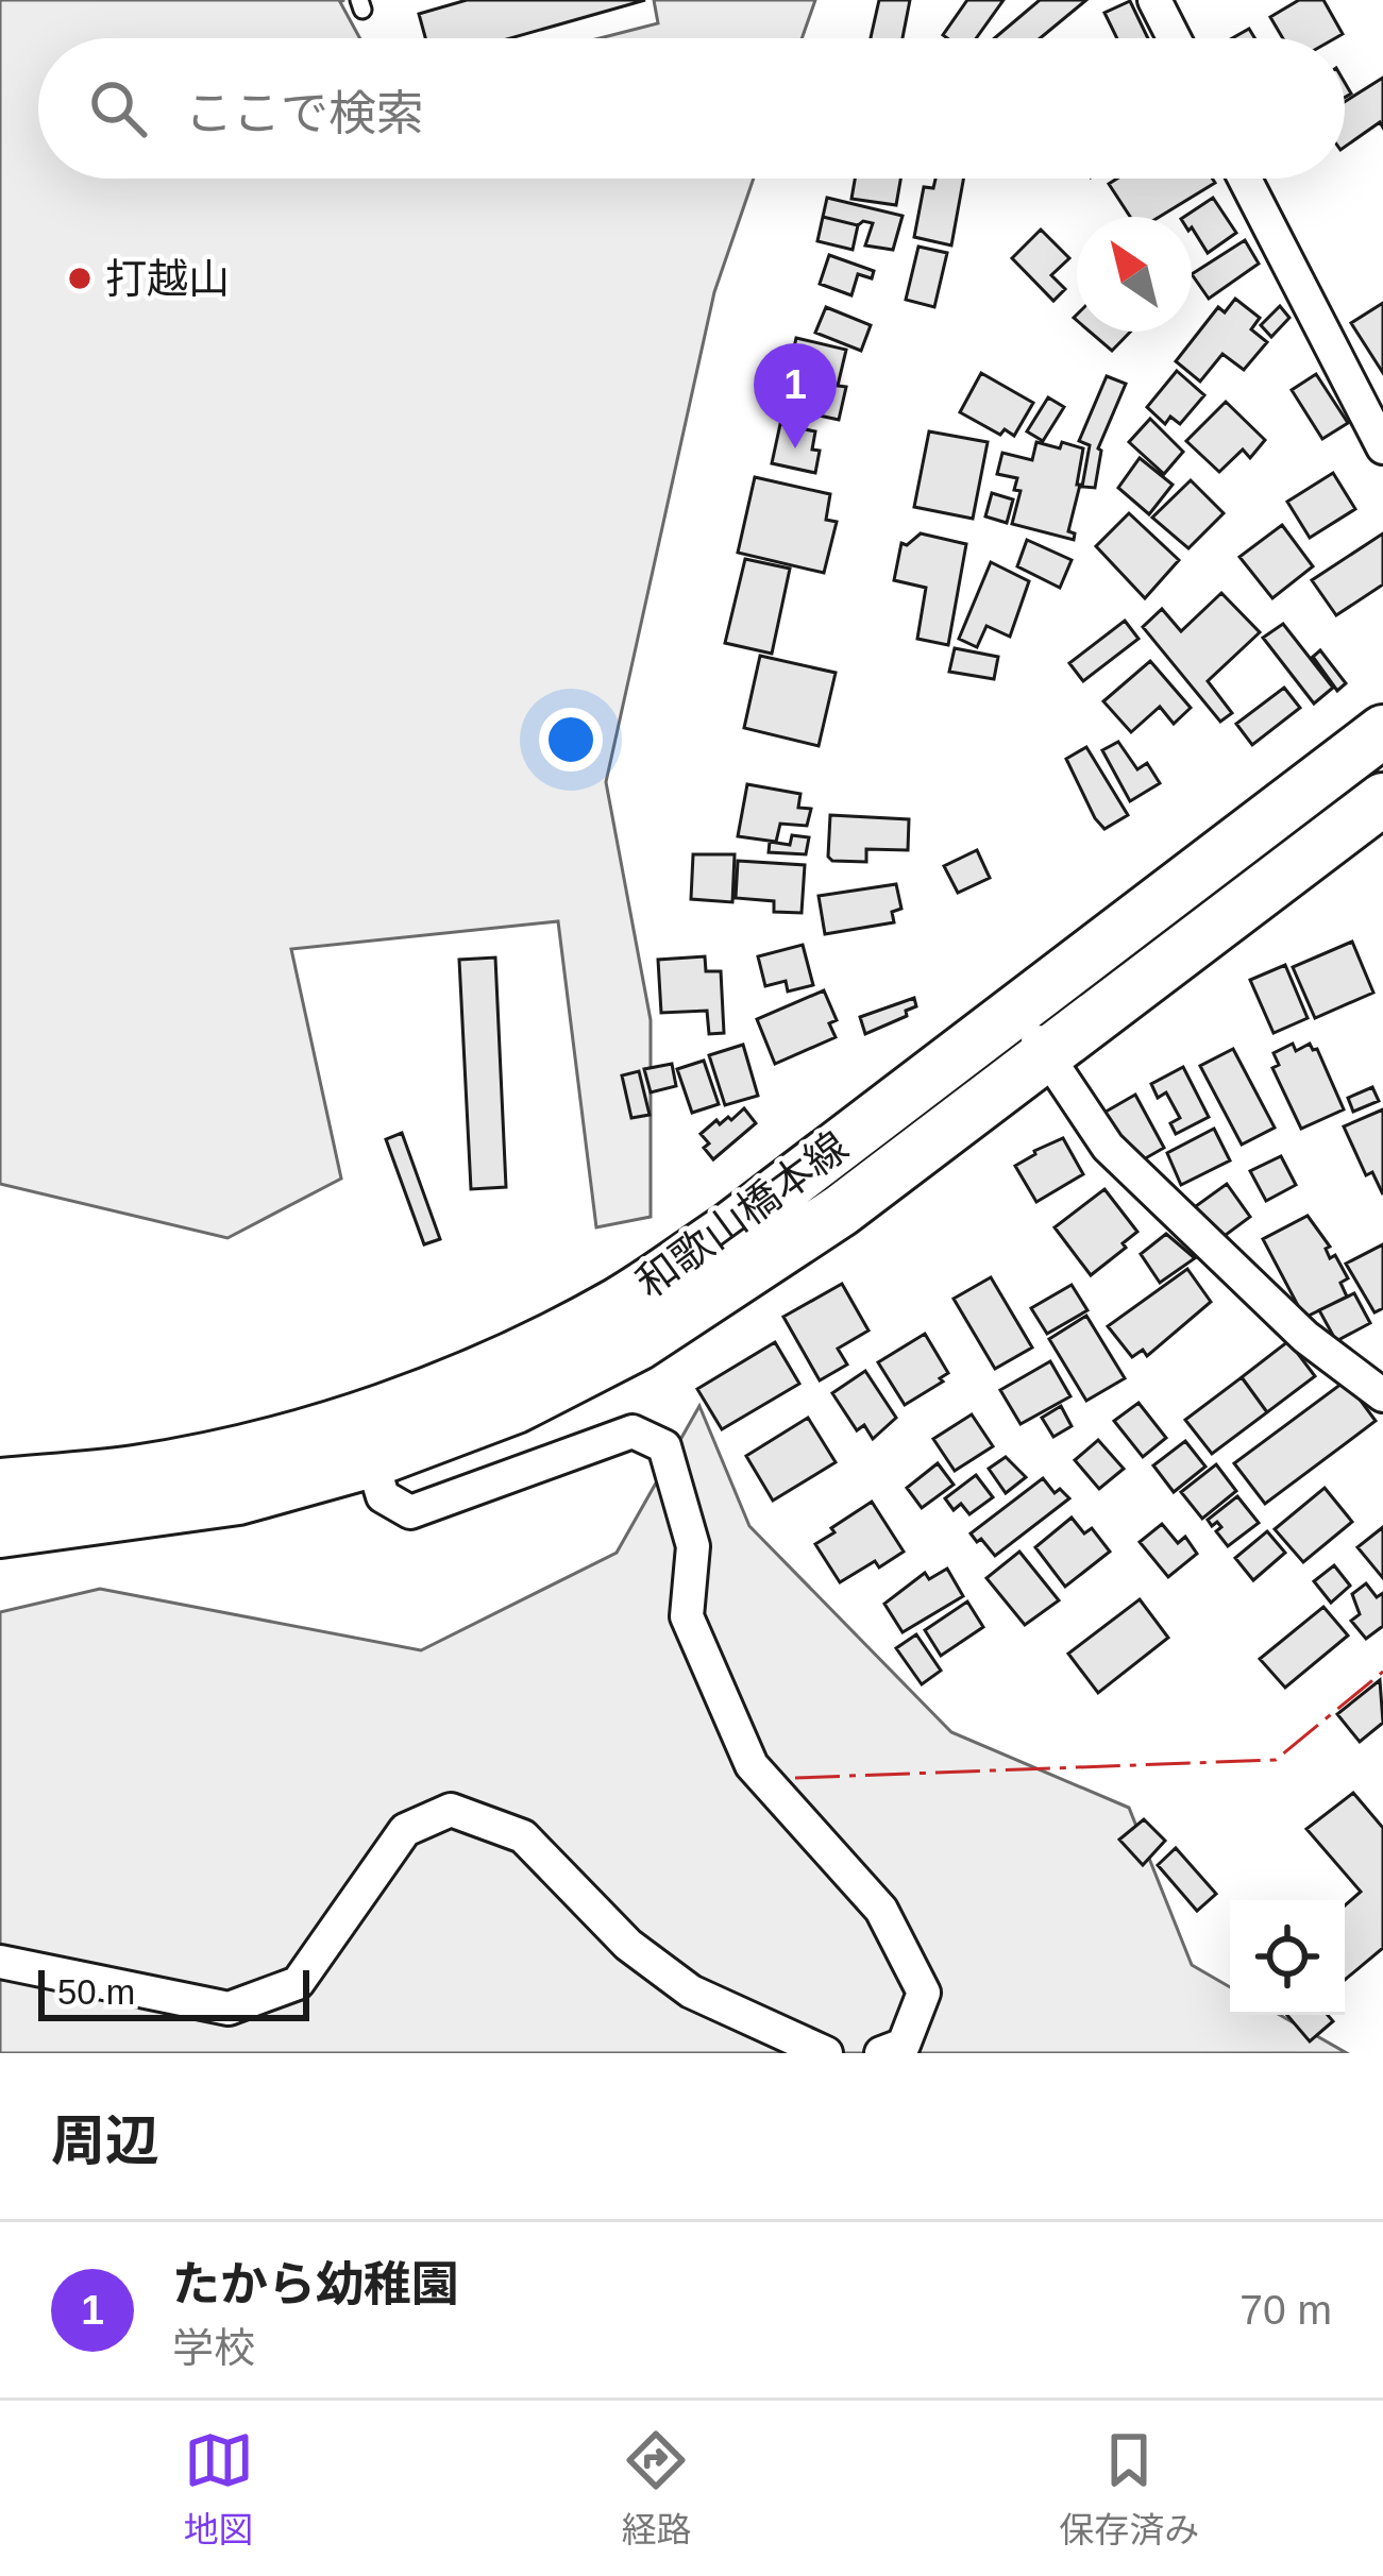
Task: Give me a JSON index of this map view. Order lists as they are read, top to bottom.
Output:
{
  "streets": {
    "main road": ["和歌山橋本線"]
  },
  "places": ["打越山"],
  "scale_bar": "50 m",
  "north": "top left",
  "page": {
    "search": "ここで検索",
    "pins": "1",
    "scale": "50 m",
    "heading": "周辺",
    "list": [
      {
        "mark": "1",
        "name": "たから幼稚園",
        "note": "学校",
        "value": "70 m"
      }
    ],
    "nav": ["地図", "経路", "保存済み"]
  }
}
